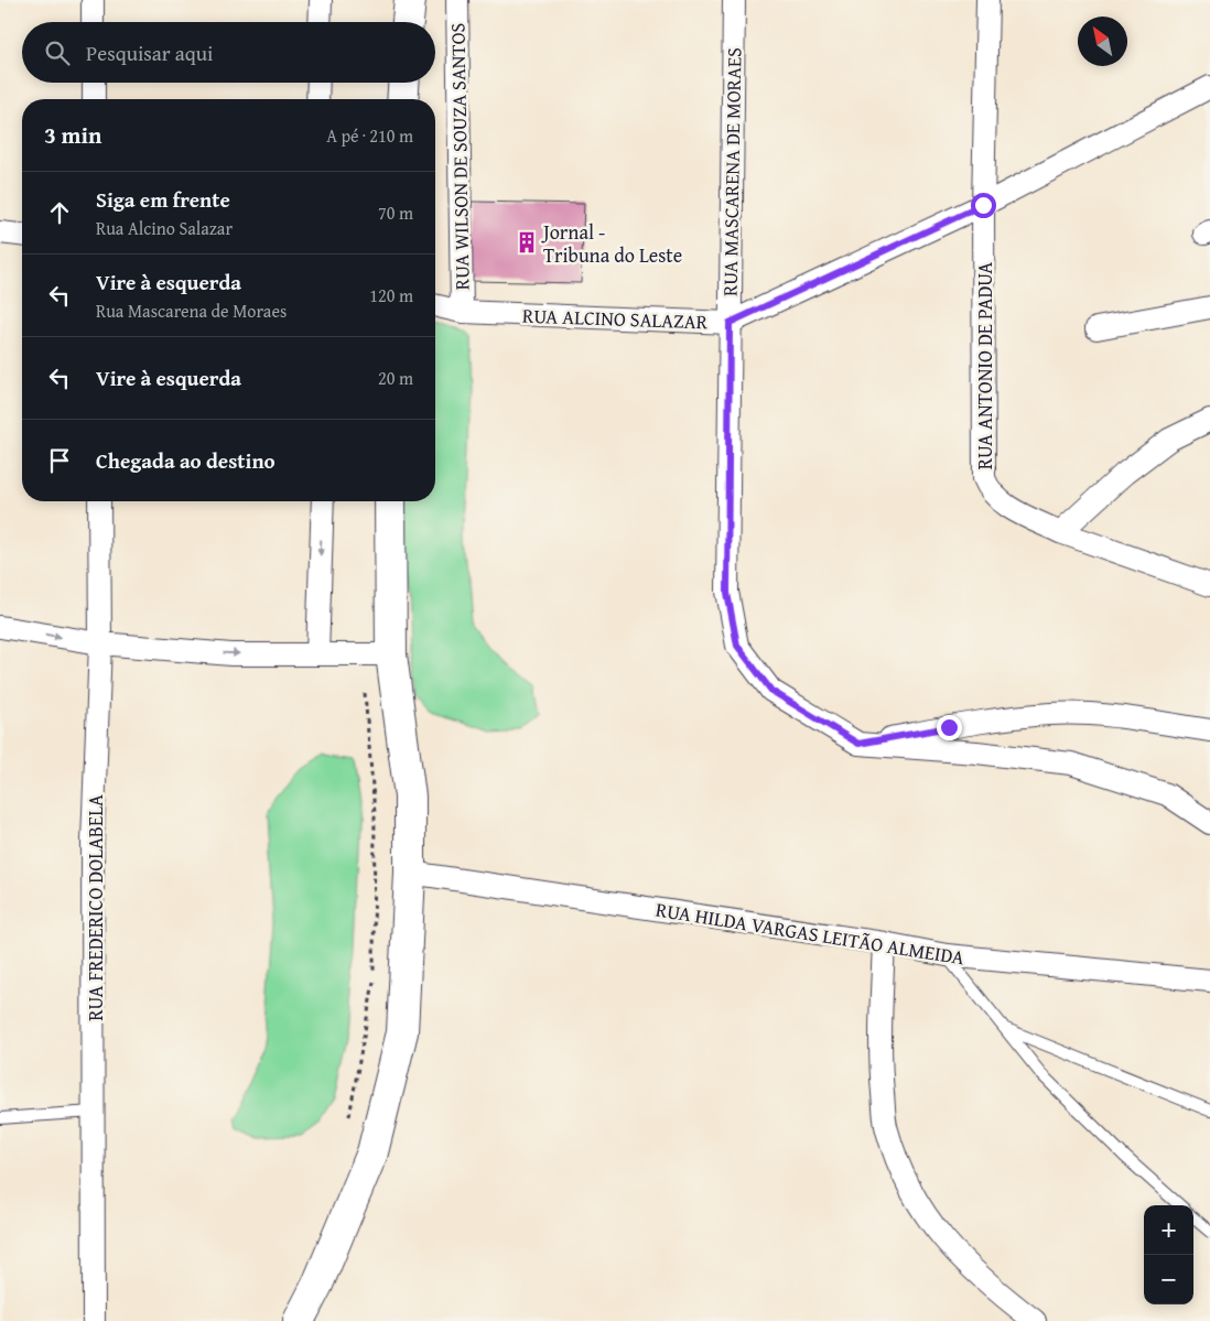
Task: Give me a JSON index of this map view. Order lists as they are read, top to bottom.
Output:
{
  "streets": {
    "street": [
      "RUA WILSON DE SOUZA SANTOS",
      "RUA MASCARENA DE MORAES",
      "RUA ALCINO SALAZAR",
      "RUA ANTONIO DE PADUA",
      "RUA FREDERICO DOLABELA",
      "RUA HILDA VARGAS LEITÃO ALMEIDA"
    ]
  },
  "crossings": [
    ["RUA WILSON DE SOUZA SANTOS", "RUA ALCINO SALAZAR"],
    ["RUA MASCARENA DE MORAES", "RUA ALCINO SALAZAR"],
    ["RUA ALCINO SALAZAR", "RUA ANTONIO DE PADUA"]
  ],
  "places": {
    "building": ["Jornal - Tribuna do Leste"]
  },
  "north": "top left",
  "page": {
    "search": "Pesquisar aqui",
    "heading": ["3 min", "A pé · 210 m"],
    "list": [
      ["Siga em frente", "Rua Alcino Salazar", "70 m"],
      ["Vire à esquerda", "Rua Mascarena de Moraes", "120 m"],
      ["Vire à esquerda", "20 m"],
      "Chegada ao destino"
    ],
    "map_buttons": ["+", "−"]
  }
}
